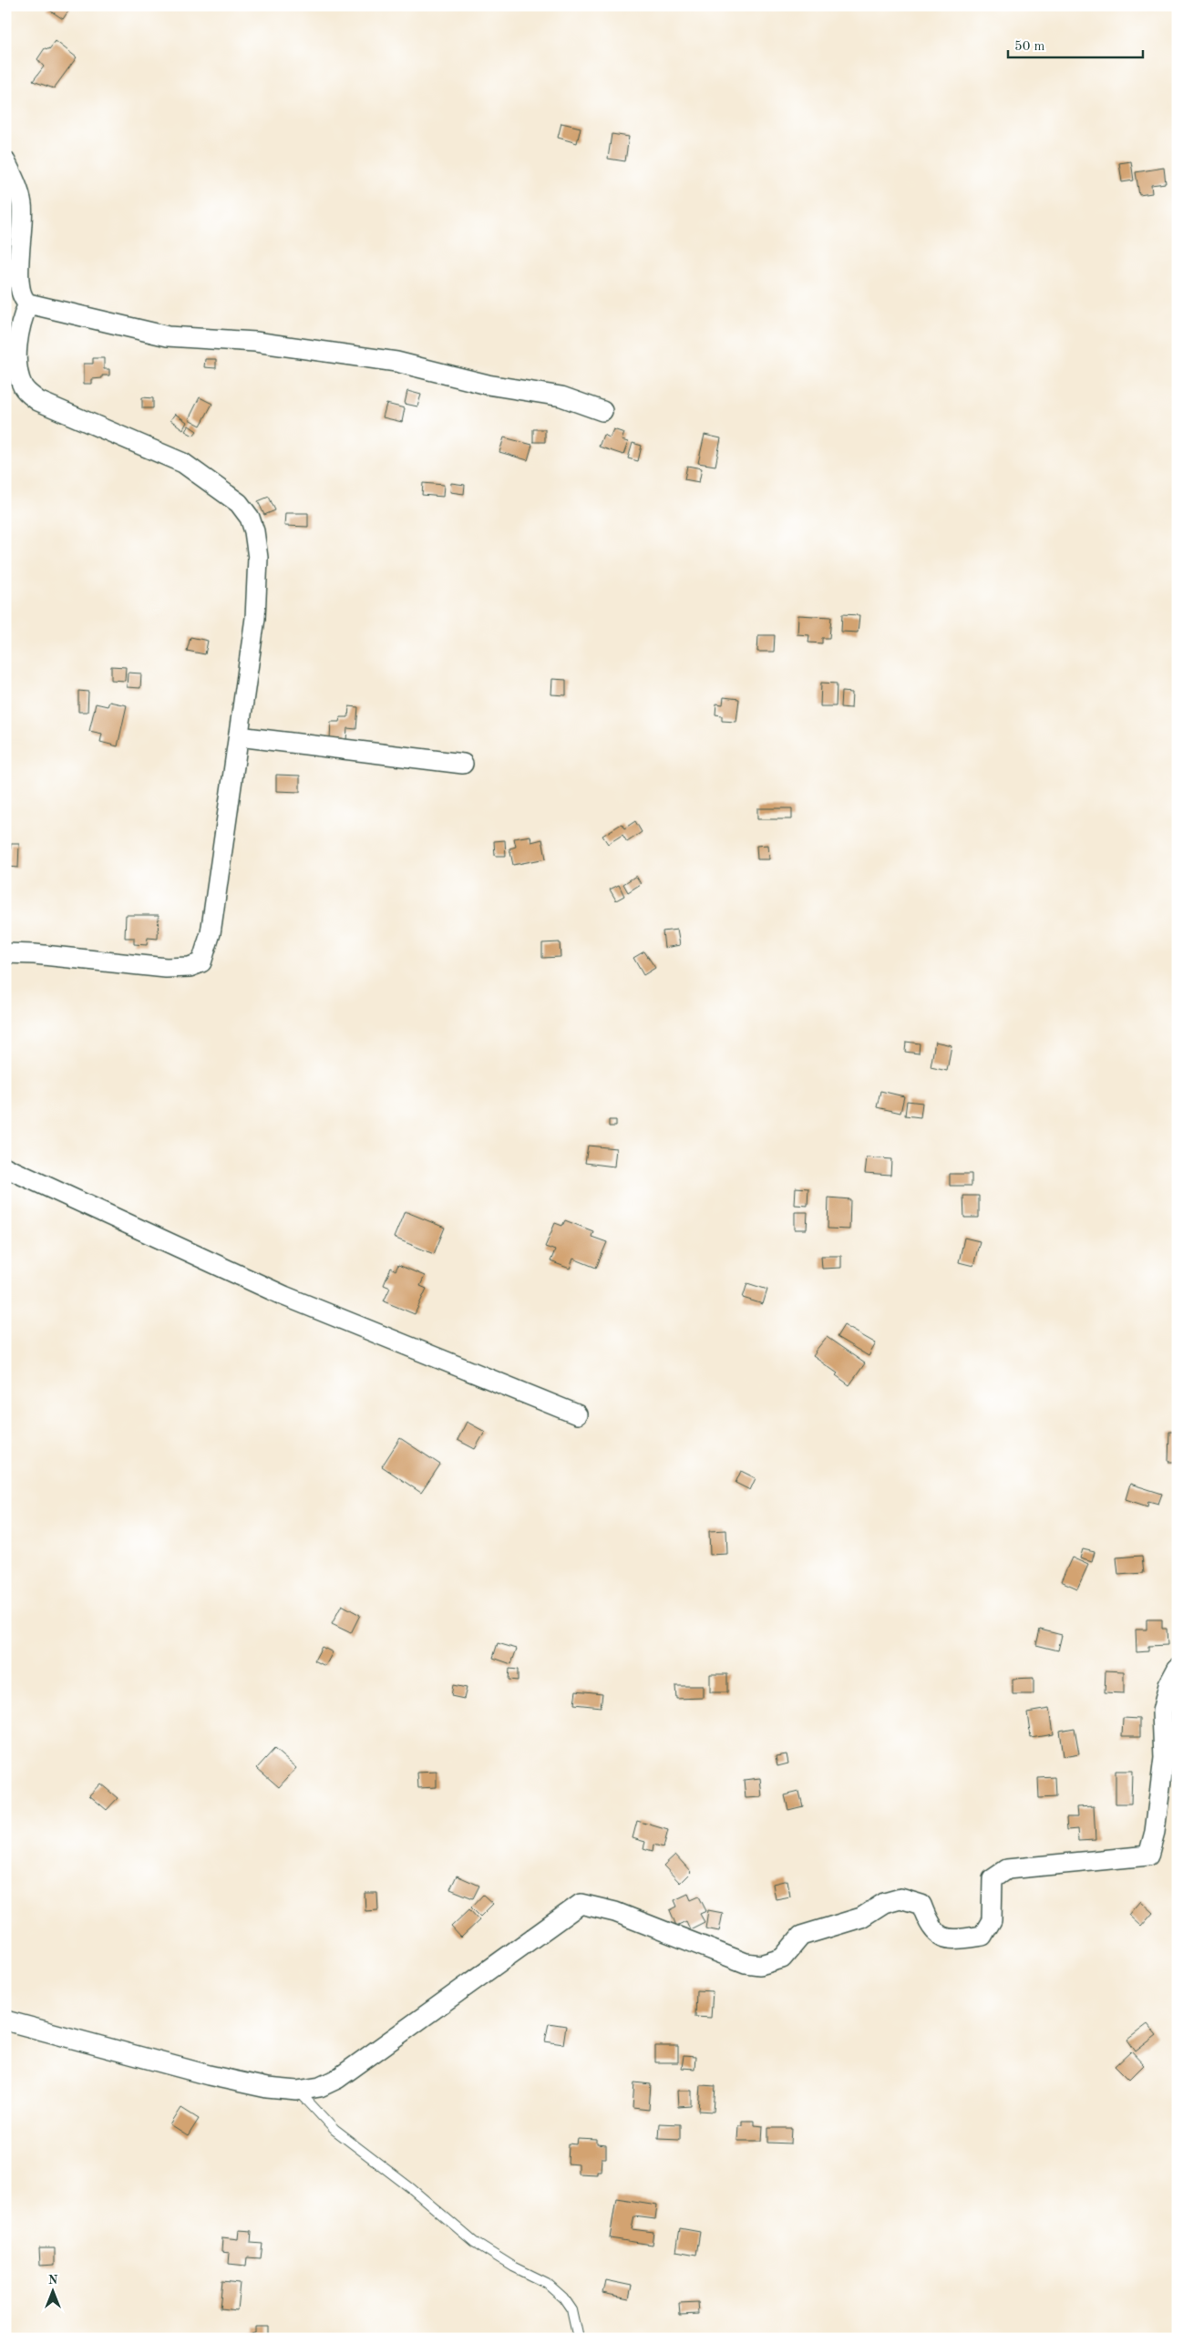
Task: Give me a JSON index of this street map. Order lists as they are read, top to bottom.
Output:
{
  "scale_bar": "50 m",
  "north": "top"
}
